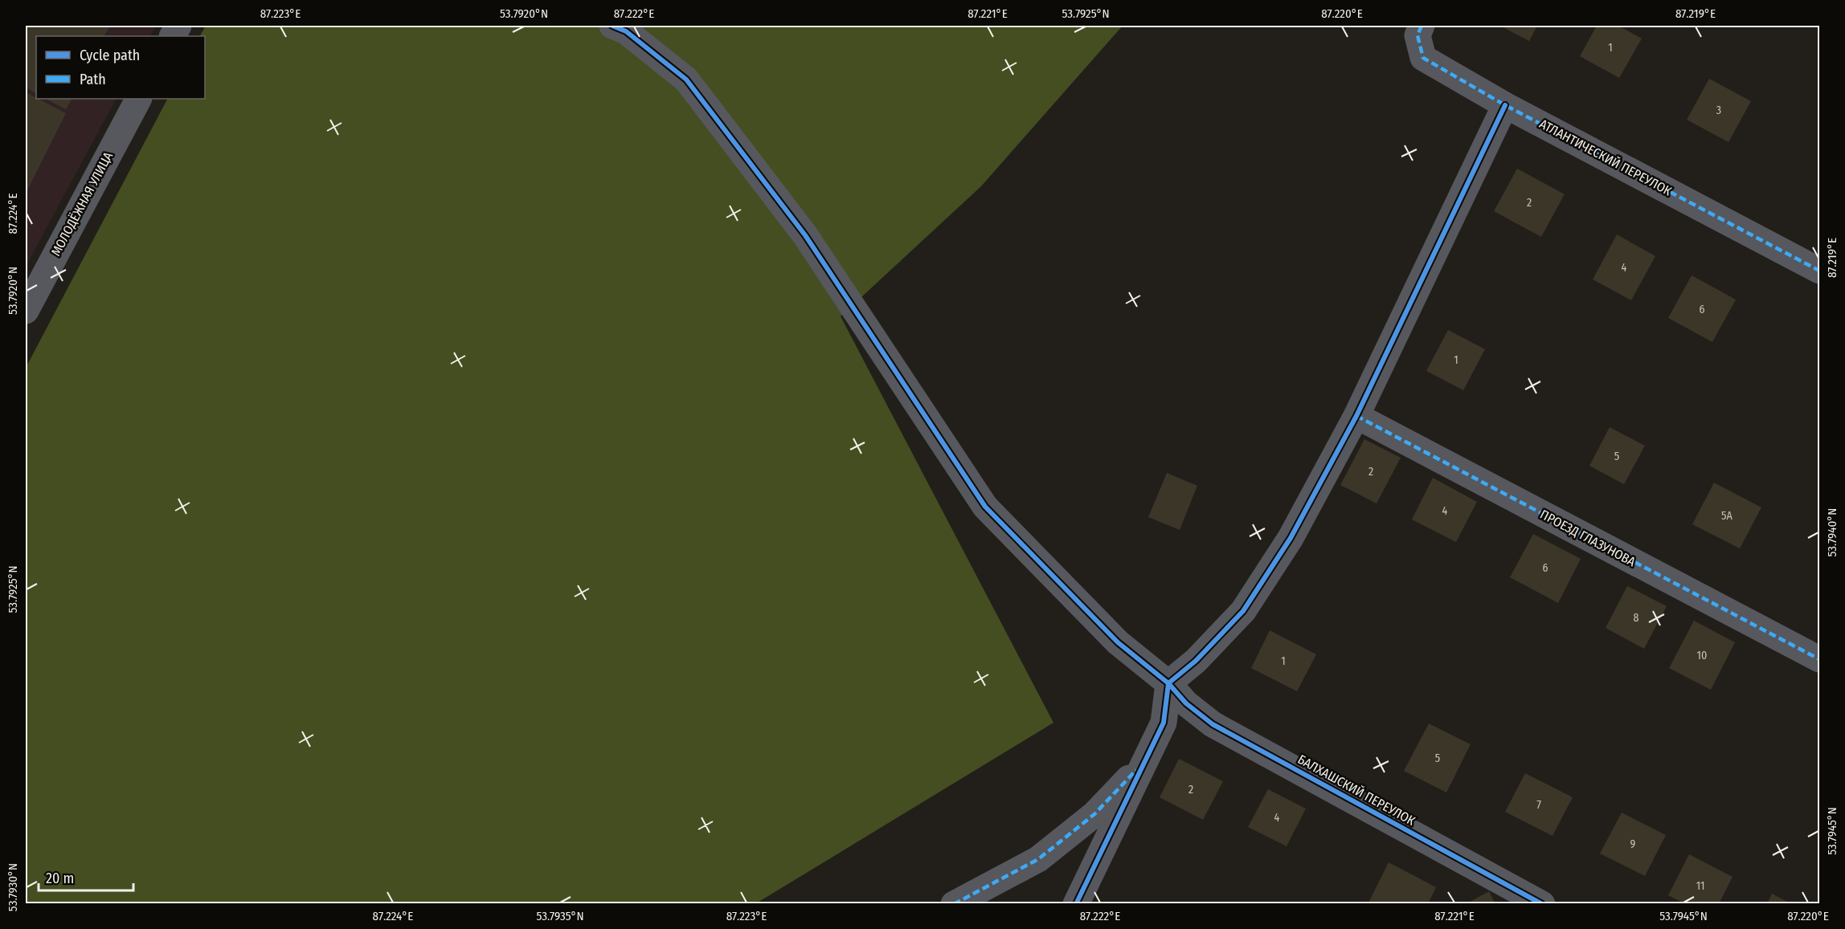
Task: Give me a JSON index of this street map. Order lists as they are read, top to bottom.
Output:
{
  "streets": {
    "street": [
      "АТЛАНТИЧЕСКИЙ ПЕРЕУЛОК",
      "МОЛОДЁЖНАЯ УЛИЦА",
      "ПРОЕЗД ГЛАЗУНОВА",
      "БАЛХАШСКИЙ ПЕРЕУЛОК"
    ]
  },
  "house_numbers": [
    "1",
    "3",
    "2",
    "4",
    "6",
    "1",
    "5",
    "2",
    "4",
    "5А",
    "6",
    "8",
    "10",
    "1",
    "5",
    "2",
    "7",
    "4",
    "9",
    "11"
  ],
  "legend": ["Cycle path", "Path"],
  "scale_bar": "20 m",
  "coordinates": [
    "87.223°E",
    "53.7920°N",
    "87.222°E",
    "87.221°E",
    "53.7925°N",
    "87.220°E",
    "87.219°E",
    "87.224°E",
    "53.7940°N",
    "53.7945°N",
    "53.7930°N",
    "53.7935°N"
  ]
}
